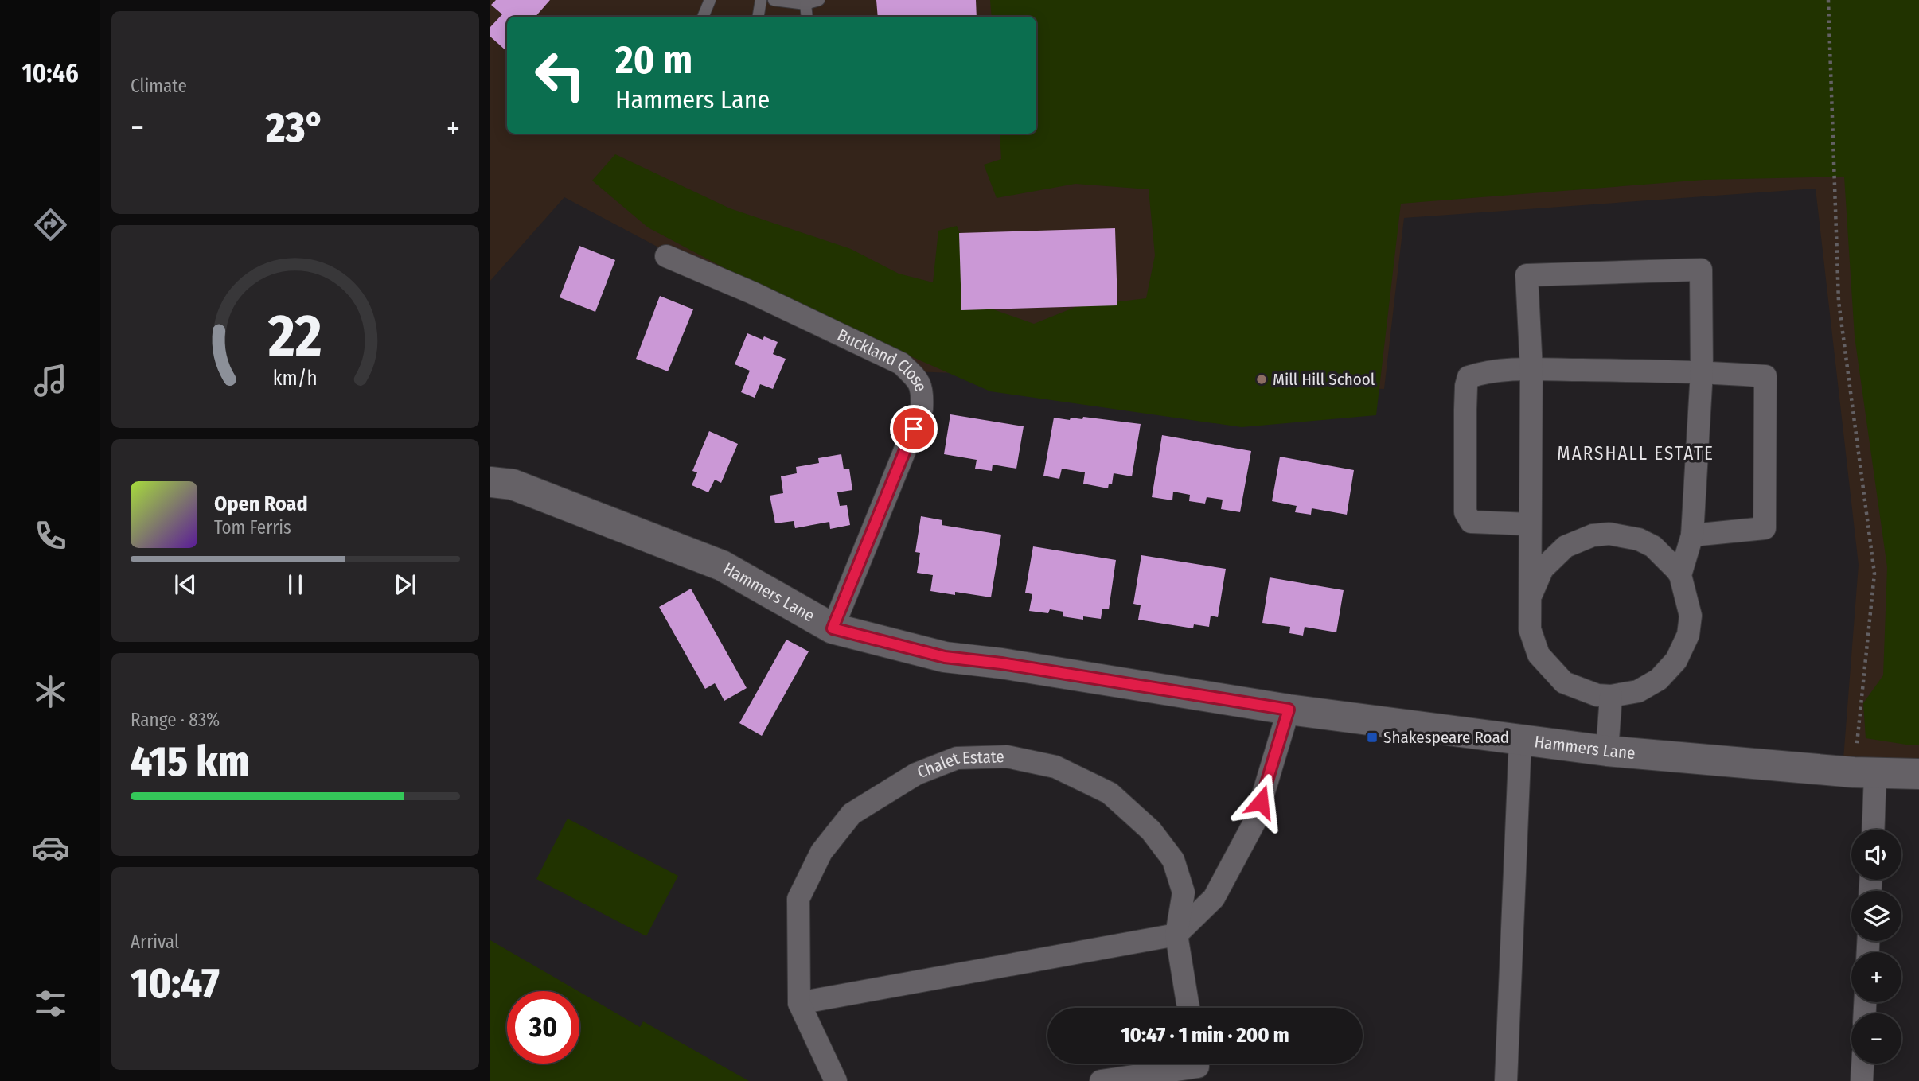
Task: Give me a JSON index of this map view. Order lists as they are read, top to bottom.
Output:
{
  "streets": {
    "main road": ["Hammers Lane"],
    "street": ["Buckland Close", "Chalet Estate"]
  },
  "crossings": [
    ["Buckland Close", "Hammers Lane"]
  ],
  "districts": ["MARSHALL ESTATE"],
  "places": {
    "other": ["Mill Hill School"],
    "transit": ["Shakespeare Road"]
  },
  "page": {
    "tabs": "10:46",
    "tile": [
      "Climate",
      ["Range · 83%", "415 km"],
      ["Arrival", "10:47"]
    ],
    "turn": ["20 m", "Hammers Lane"],
    "heat": ["−", "23°", "+"],
    "song": ["Open Road", "Tom Ferris"],
    "map_buttons": ["+", "−"],
    "limit": "30",
    "trip": "10:47 · 1 min · 200 m",
    "gauge": ["22", "km/h"]
  }
}
